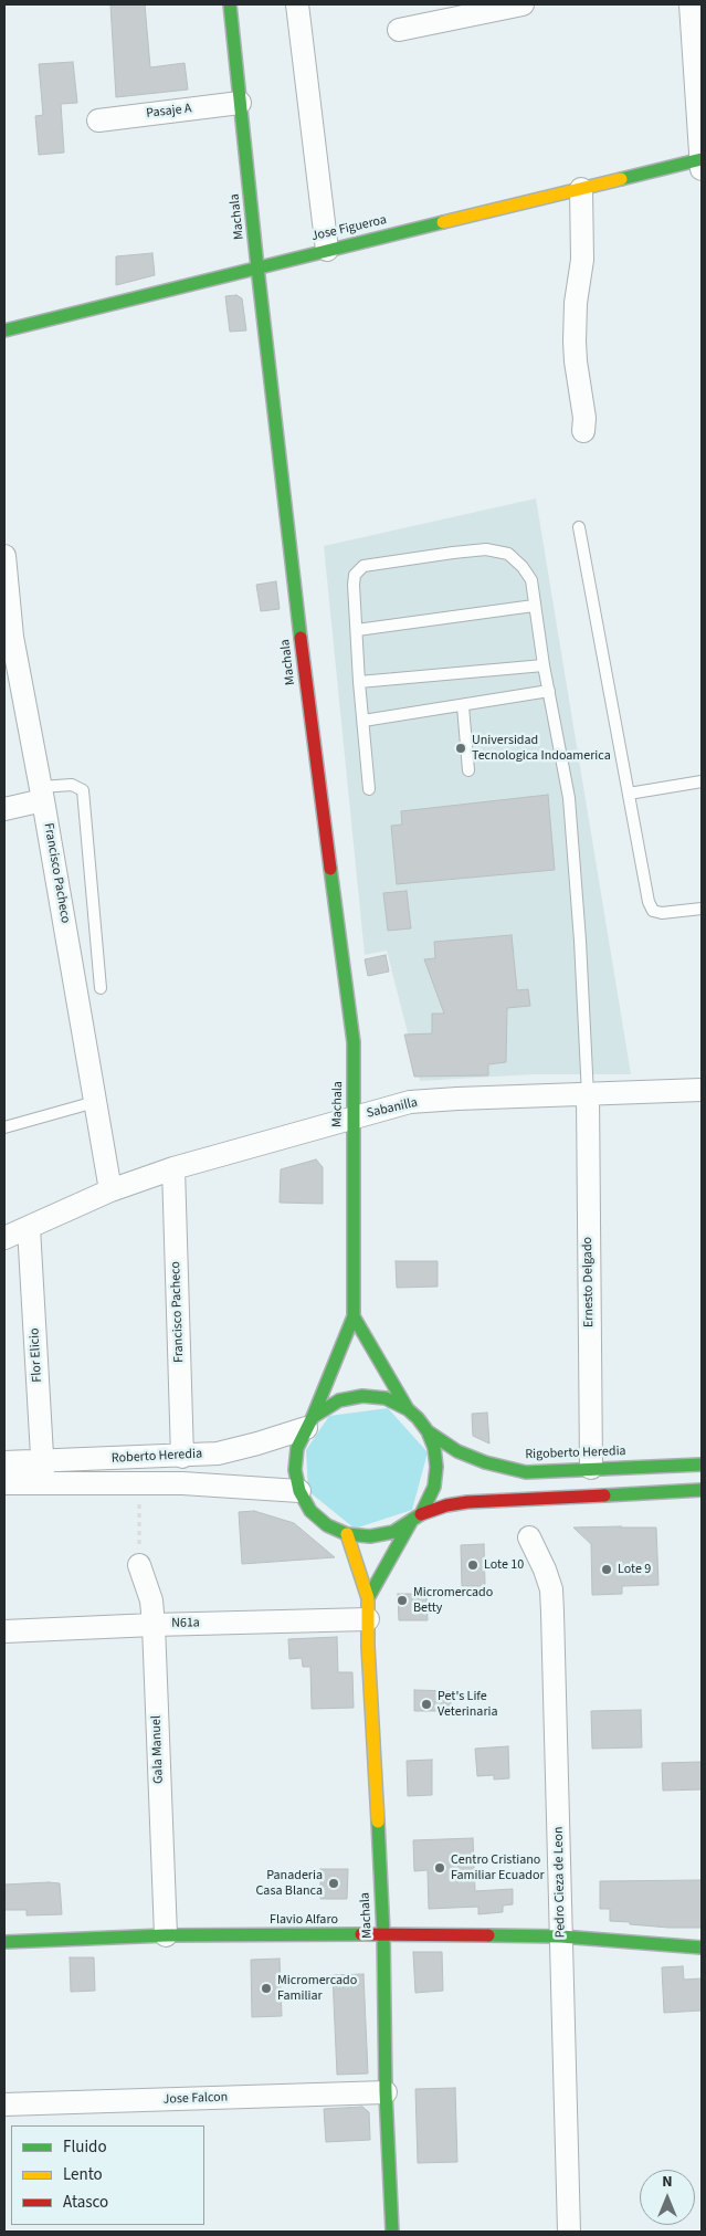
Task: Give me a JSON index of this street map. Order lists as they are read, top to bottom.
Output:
{
  "streets": {
    "main road": [
      "Machala",
      "Jose Figueroa",
      "Rigoberto Heredia",
      "Flavio Alfaro"
    ],
    "street": [
      "Pasaje A",
      "Francisco Pacheco",
      "Sabanilla",
      "Ernesto Delgado",
      "Flor Elicio",
      "Roberto Heredia",
      "N61a",
      "Gala Manuel",
      "Pedro Cieza de Leon",
      "Jose Falcon"
    ]
  },
  "crossings": [
    ["Pasaje A", "Machala"],
    ["Machala", "Jose Figueroa"],
    ["Machala", "Sabanilla"],
    ["Machala", "Rigoberto Heredia"],
    ["Machala", "Roberto Heredia"],
    ["Machala", "N61a"],
    ["Machala", "Flavio Alfaro"],
    ["Machala", "Jose Falcon"],
    ["Francisco Pacheco", "Sabanilla"],
    ["Francisco Pacheco", "Roberto Heredia"],
    ["Sabanilla", "Ernesto Delgado"],
    ["Sabanilla", "Flor Elicio"],
    ["Ernesto Delgado", "Rigoberto Heredia"],
    ["Flor Elicio", "Roberto Heredia"],
    ["Rigoberto Heredia", "Roberto Heredia"],
    ["N61a", "Gala Manuel"],
    ["Gala Manuel", "Flavio Alfaro"],
    ["Pedro Cieza de Leon", "Flavio Alfaro"]
  ],
  "places": [
    "Universidad Tecnologica Indoamerica",
    "Lote 10",
    "Lote 9",
    "Micromercado Betty",
    "Pet's Life Veterinaria",
    "Centro Cristiano Familiar Ecuador",
    "Panaderia Casa Blanca",
    "Micromercado Familiar"
  ],
  "legend": ["Fluido", "Lento", "Atasco"],
  "north": "top"
}
